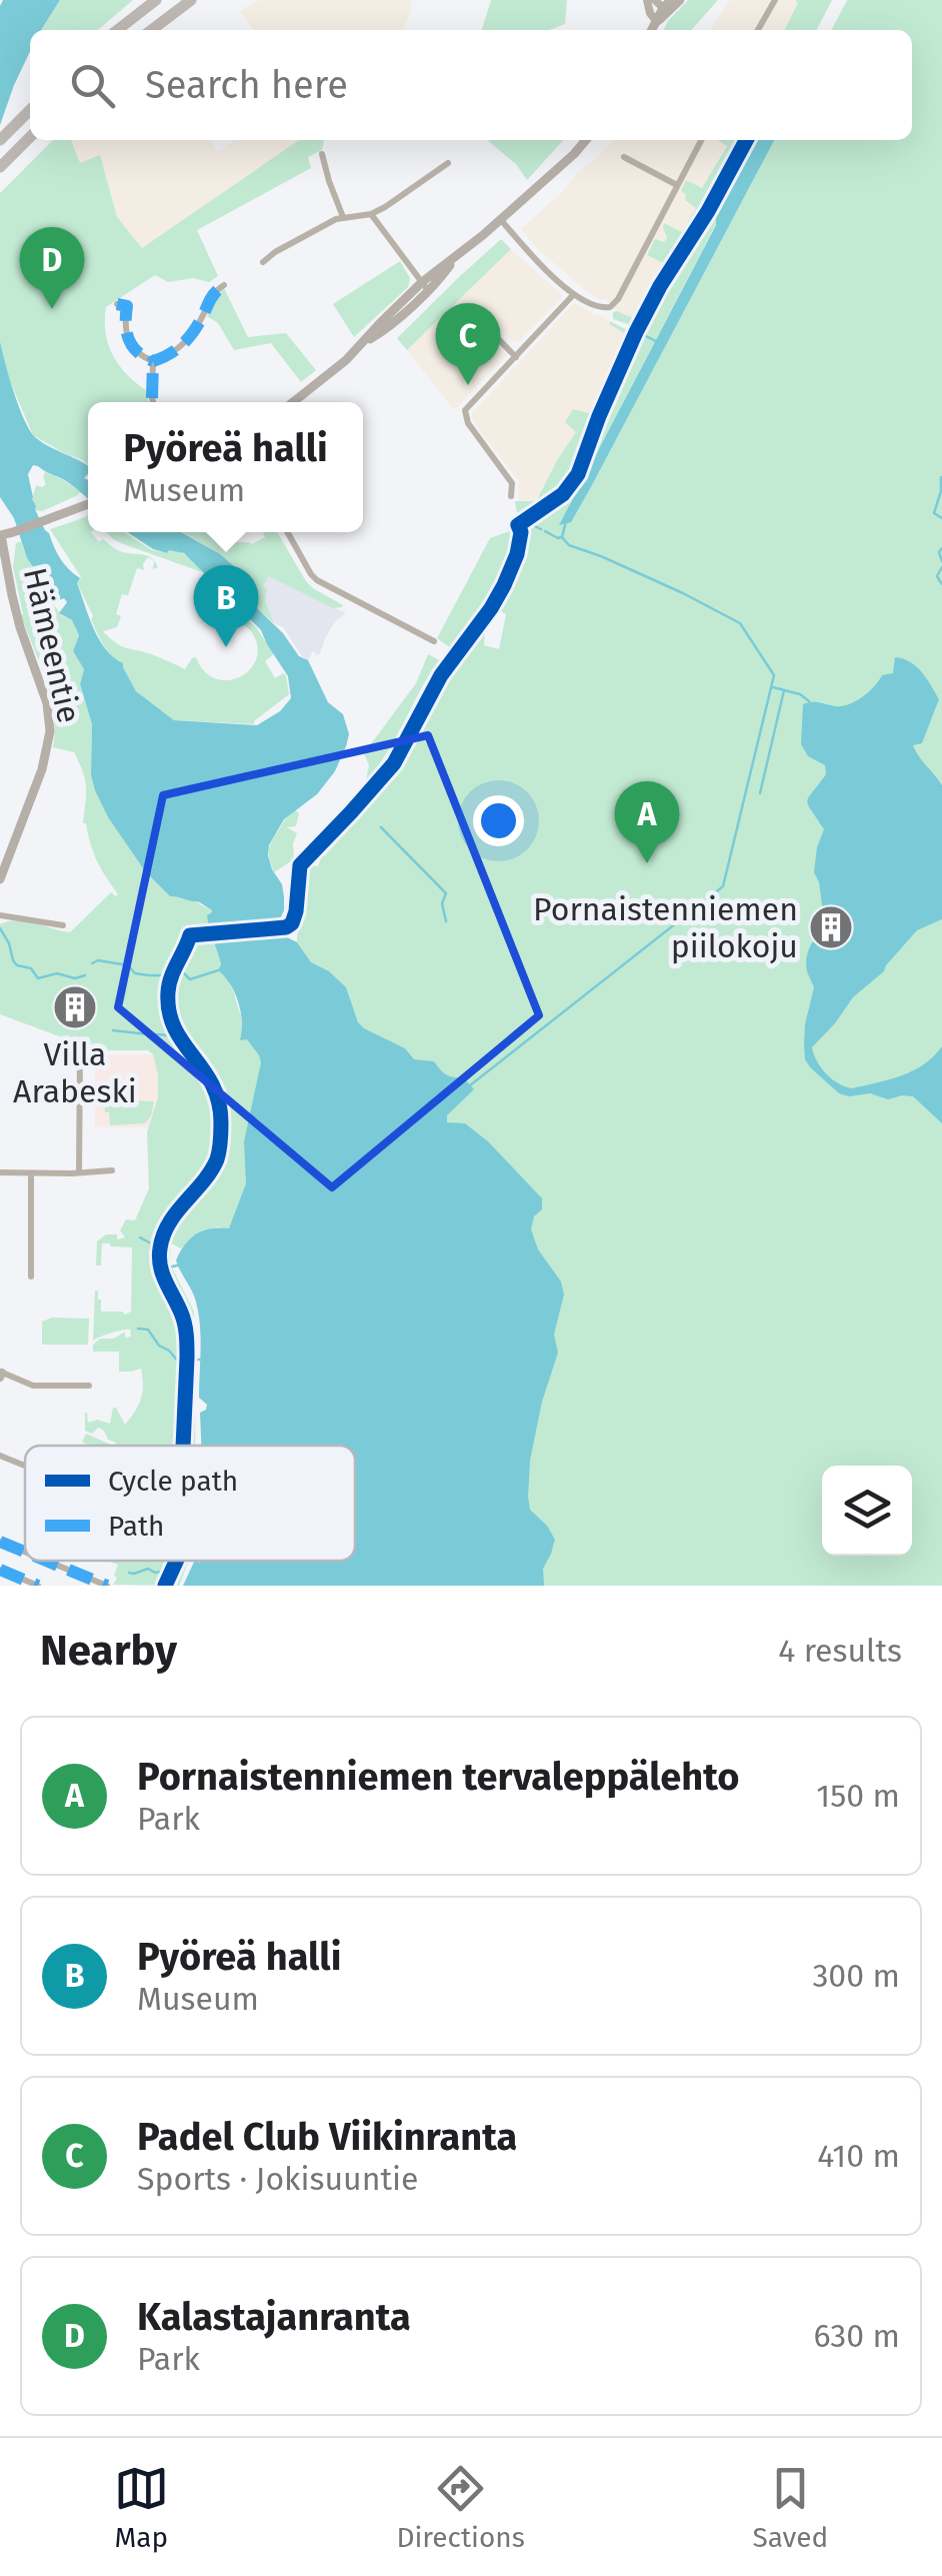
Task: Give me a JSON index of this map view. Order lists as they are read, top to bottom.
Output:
{
  "streets": {
    "main road": ["Hämeentie"]
  },
  "places": {
    "building": ["Pornaistenniemen piilokoju", "Villa Arabeski"]
  },
  "legend": ["Cycle path", "Path"],
  "page": {
    "search": "Search here",
    "pins": [
      "D",
      "C",
      "B",
      "A"
    ],
    "popup": ["Pyöreä halli", "Museum"],
    "heading": ["Nearby", "4 results"],
    "list": [
      {
        "mark": "A",
        "name": "Pornaistenniemen tervaleppälehto",
        "note": "Park",
        "value": "150 m"
      },
      {
        "mark": "B",
        "name": "Pyöreä halli",
        "note": "Museum",
        "value": "300 m"
      },
      {
        "mark": "C",
        "name": "Padel Club Viikinranta",
        "note": "Sports · Jokisuuntie",
        "value": "410 m"
      },
      {
        "mark": "D",
        "name": "Kalastajanranta",
        "note": "Park",
        "value": "630 m"
      }
    ],
    "nav": ["Map", "Directions", "Saved"]
  }
}
